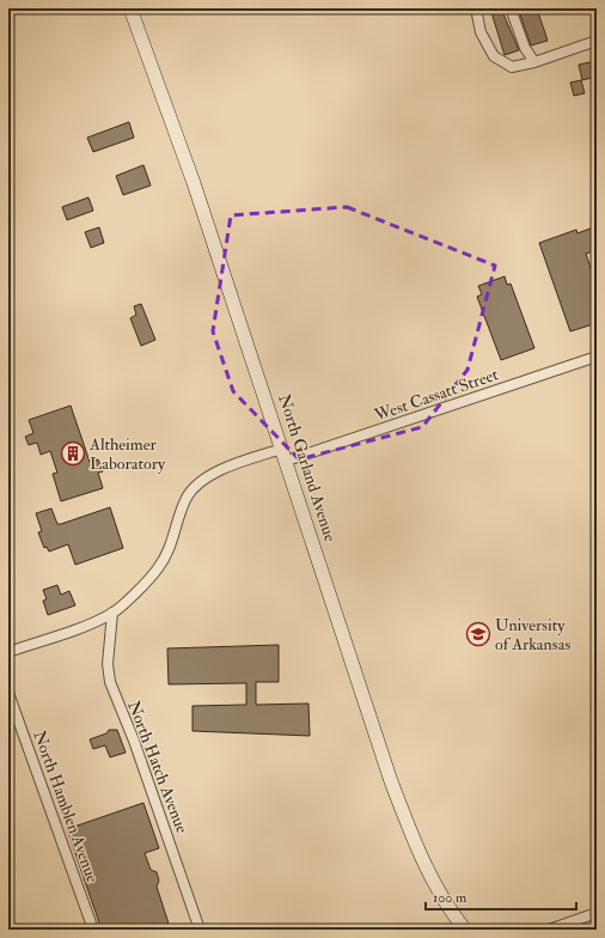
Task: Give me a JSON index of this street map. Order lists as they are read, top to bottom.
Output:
{
  "streets": {
    "main road": ["North Garland Avenue"],
    "street": ["West Cassatt Street", "North Hatch Avenue", "North Hamblen Avenue"]
  },
  "crossings": [
    ["West Cassatt Street", "North Garland Avenue"],
    ["West Cassatt Street", "North Hatch Avenue"]
  ],
  "places": {
    "building": ["Altheimer Laboratory"],
    "school or university": ["University of Arkansas"]
  },
  "scale_bar": "100 m"
}
